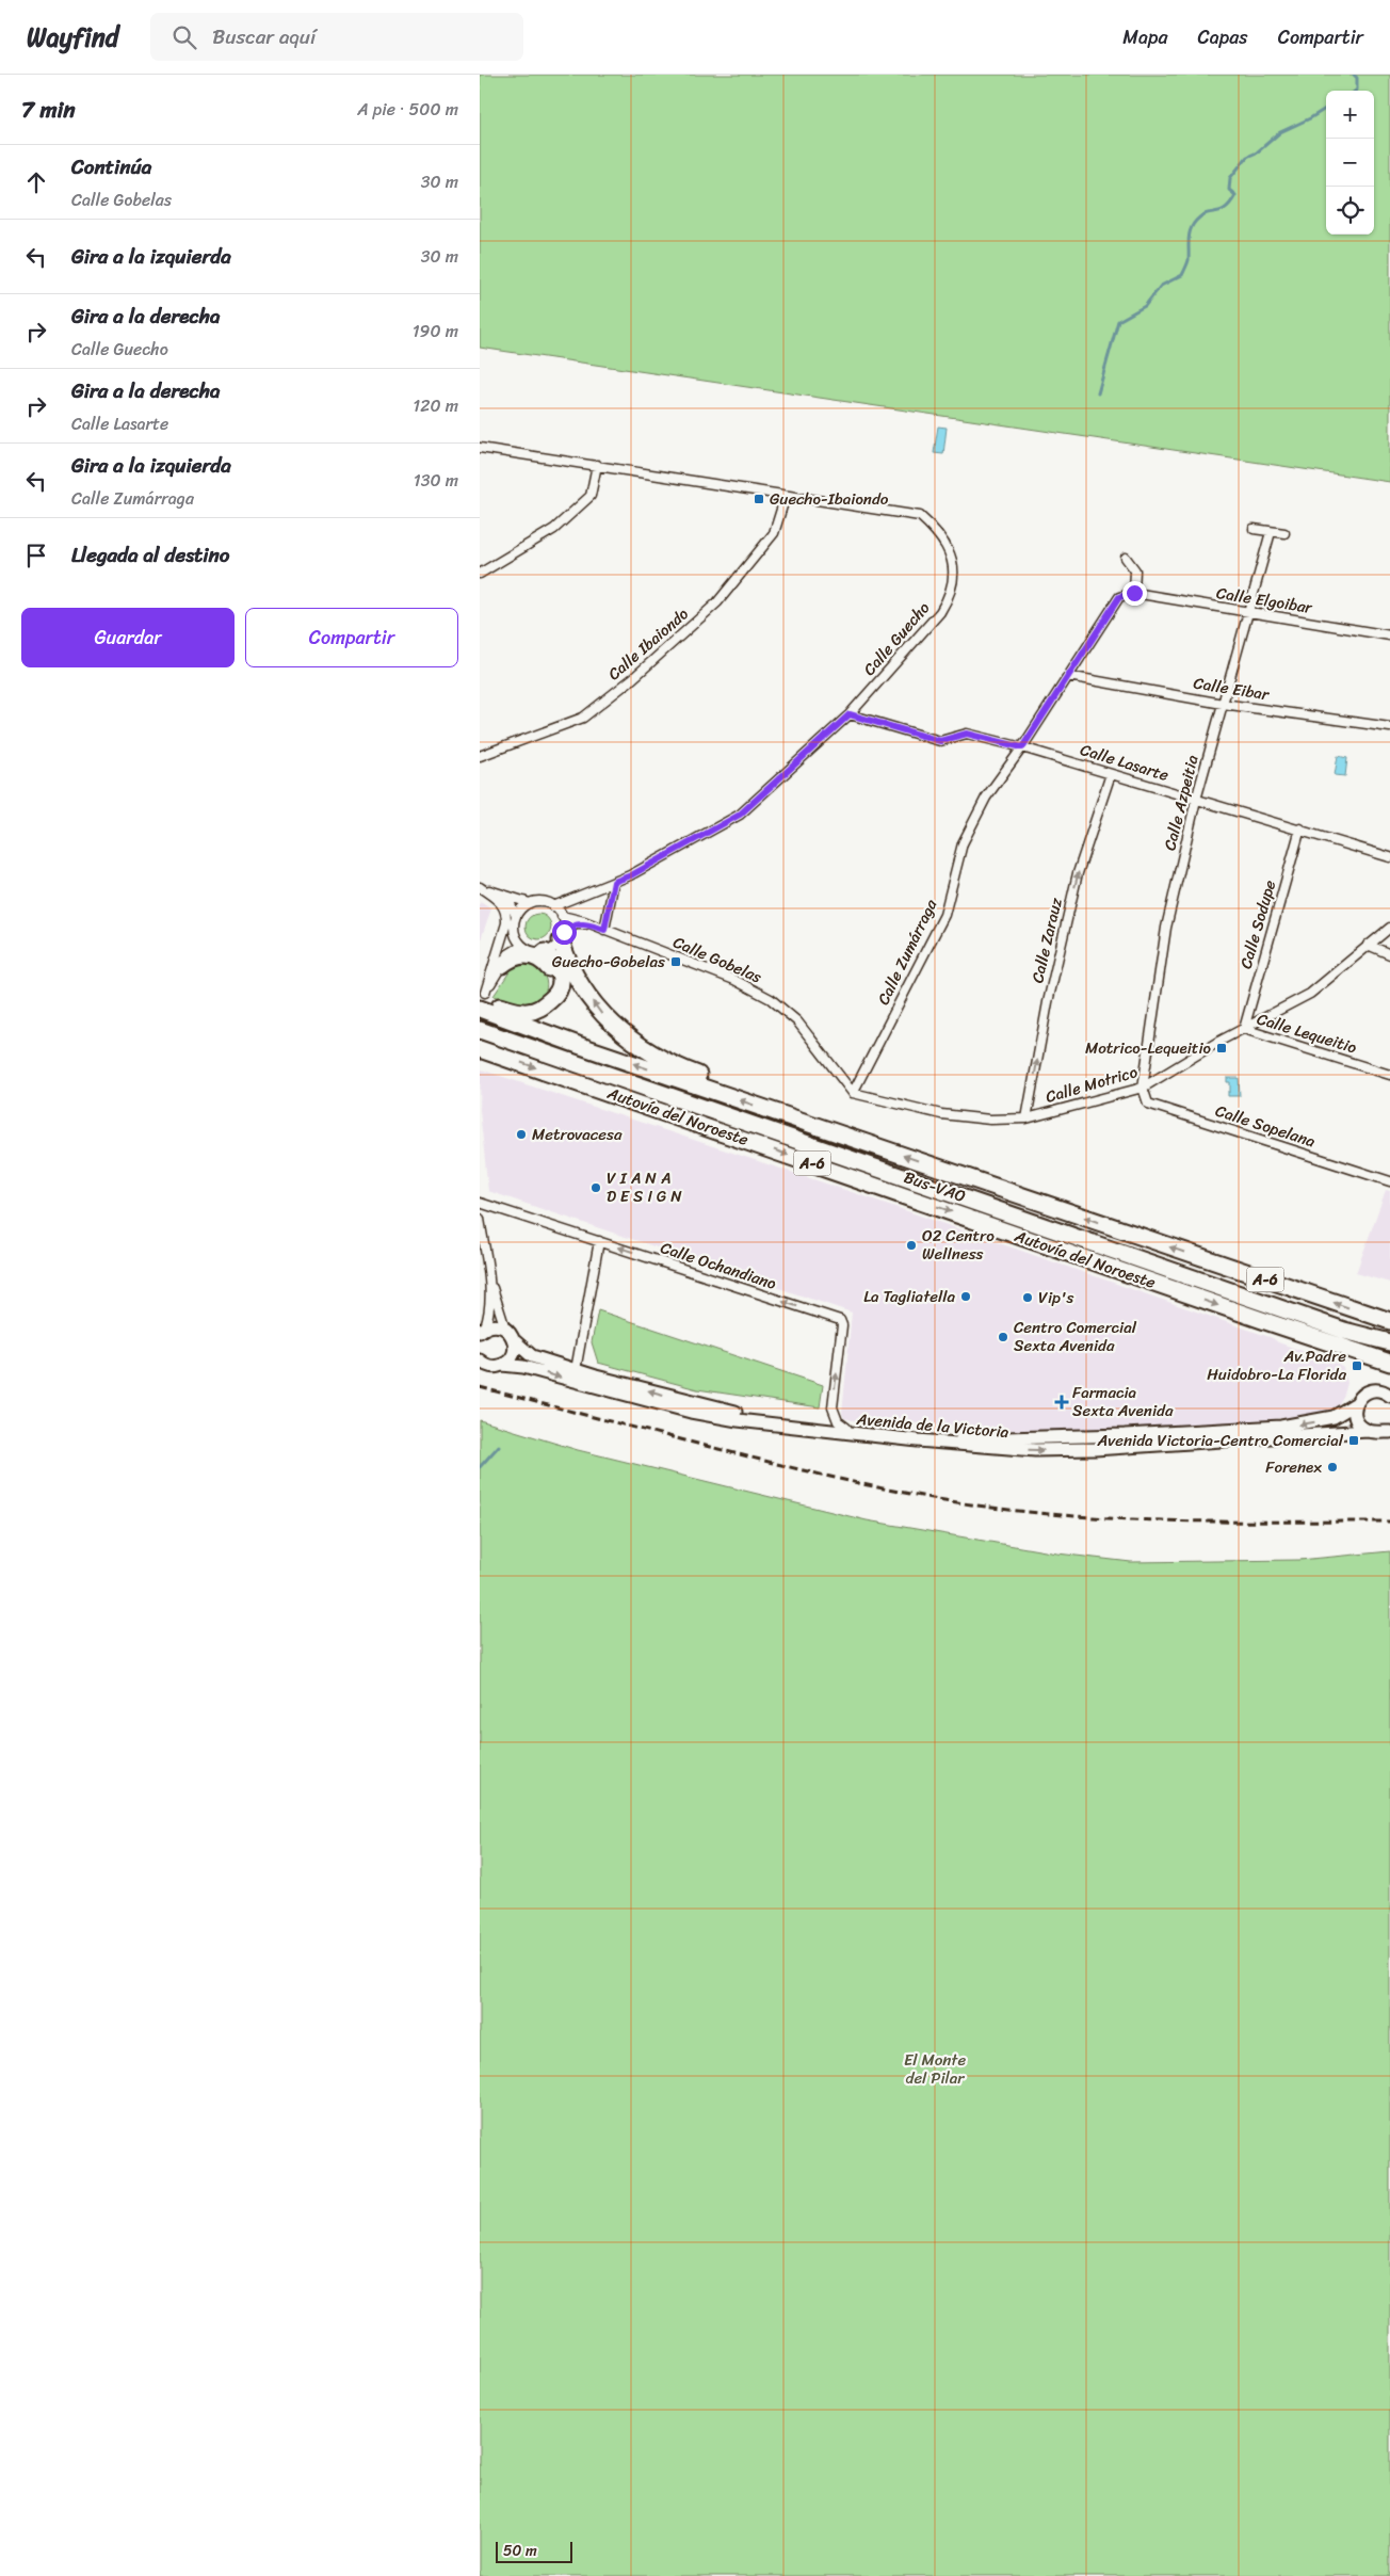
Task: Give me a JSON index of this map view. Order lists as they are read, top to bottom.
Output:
{
  "streets": {
    "highway": ["Autovía del Noroeste", "A-6", "Bus-VAO"],
    "street": [
      "Calle Elgoibar",
      "Calle Guecho",
      "Calle Ibaiondo",
      "Calle Eibar",
      "Calle Lasarte",
      "Calle Azpeitia",
      "Calle Sodupe",
      "Calle Zarauz",
      "Calle Zumárraga",
      "Calle Gobelas",
      "Calle Lequeitio",
      "Calle Motrico",
      "Calle Sopelana",
      "Calle Ochandiano",
      "Avenida de la Victoria"
    ]
  },
  "crossings": [
    ["Calle Elgoibar", "Calle Azpeitia"],
    ["Calle Elgoibar", "Calle Zumárraga"],
    ["Calle Guecho", "Calle Ibaiondo"],
    ["Calle Guecho", "Calle Lasarte"],
    ["Calle Guecho", "Calle Gobelas"],
    ["Calle Eibar", "Calle Azpeitia"],
    ["Calle Eibar", "Calle Zumárraga"],
    ["Calle Lasarte", "Calle Azpeitia"],
    ["Calle Lasarte", "Calle Sodupe"],
    ["Calle Lasarte", "Calle Zarauz"],
    ["Calle Lasarte", "Calle Zumárraga"],
    ["Calle Azpeitia", "Calle Motrico"],
    ["Calle Azpeitia", "Calle Sopelana"],
    ["Calle Sodupe", "Calle Lequeitio"],
    ["Calle Sodupe", "Calle Motrico"],
    ["Calle Zarauz", "Calle Motrico"],
    ["Calle Zumárraga", "Calle Gobelas"],
    ["Calle Zumárraga", "Calle Motrico"],
    ["Calle Gobelas", "Calle Motrico"],
    ["Calle Lequeitio", "Calle Motrico"],
    ["Calle Motrico", "Calle Sopelana"],
    ["Calle Ochandiano", "Avenida de la Victoria"]
  ],
  "one_way": ["Calle Zarauz", "Calle Ochandiano"],
  "parks": ["El Monte del Pilar"],
  "places": {
    "transit": [
      "Guecho-Ibaiondo",
      "Guecho-Gobelas",
      "Motrico-Lequeitio",
      "Av.Padre Huidobro-La Florida",
      "Avenida Victoria-Centro Comercial"
    ],
    "other": [
      "Metrovacesa",
      "V I A N A D E S I G N",
      "O2 Centro Wellness",
      "La Tagliatella",
      "Vip's",
      "Centro Comercial Sexta Avenida",
      "Forenex"
    ],
    "health": ["Farmacia Sexta Avenida"]
  },
  "scale_bar": "50 m",
  "page": {
    "header": "Wayfind",
    "search": "Buscar aquí",
    "nav": ["Mapa", "Capas", "Compartir"],
    "heading": ["7 min", "A pie · 500 m"],
    "map_buttons": ["+", "−"],
    "list": [
      ["Continúa", "Calle Gobelas", "30 m"],
      ["Gira a la izquierda", "30 m"],
      ["Gira a la derecha", "Calle Guecho", "190 m"],
      ["Gira a la derecha", "Calle Lasarte", "120 m"],
      ["Gira a la izquierda", "Calle Zumárraga", "130 m"],
      "Llegada al destino"
    ],
    "buttons": ["Guardar", "Compartir"],
    "scale": "50 m"
  }
}
